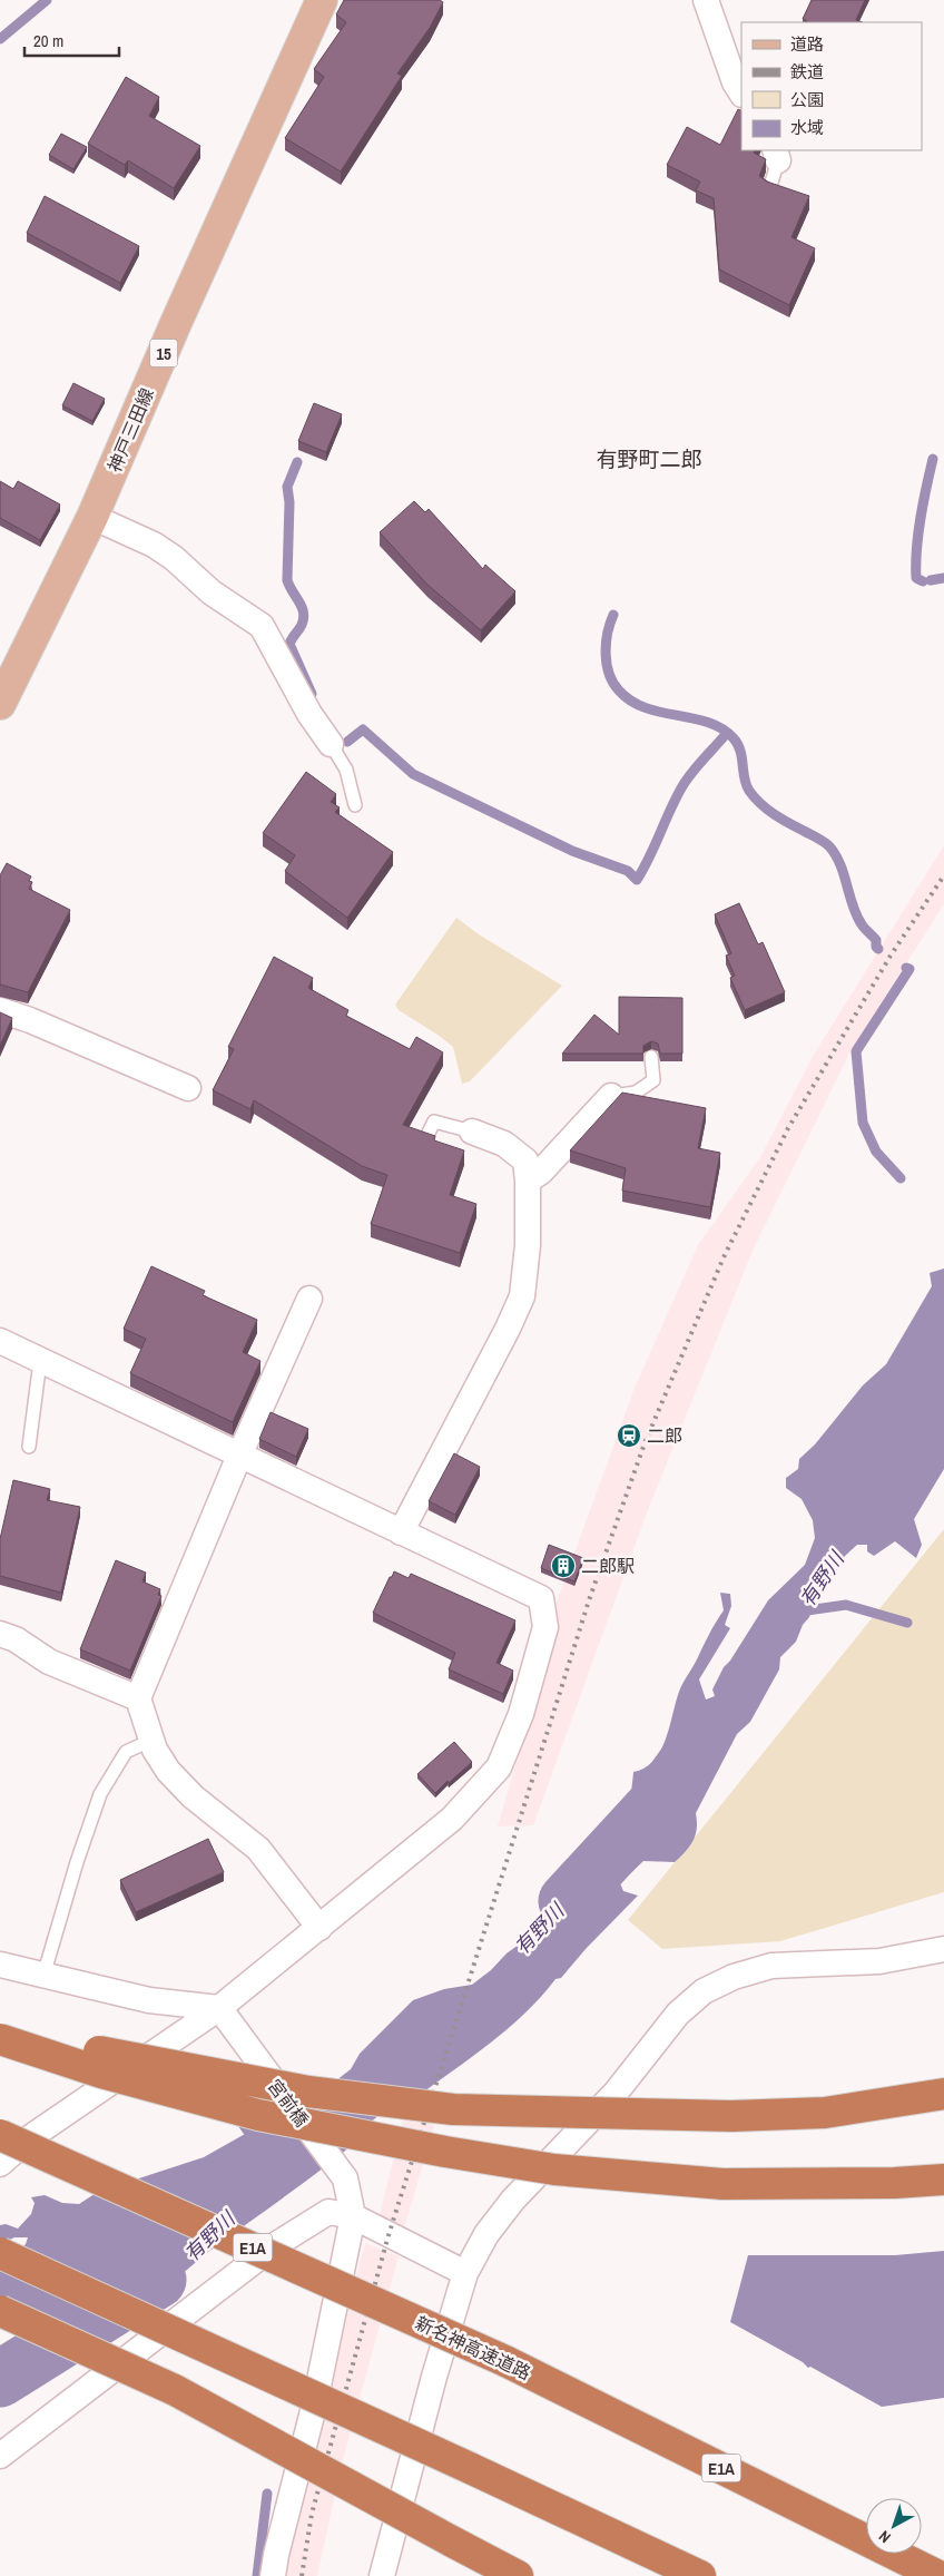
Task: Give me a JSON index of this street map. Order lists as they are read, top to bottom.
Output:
{
  "streets": {
    "highway": ["E1A", "新名神高速道路"],
    "main road": ["15", "神戸三田線"],
    "street": ["宮前橋"]
  },
  "districts": ["有野町二郎"],
  "water": ["有野川"],
  "places": {
    "station": ["二郎"],
    "building": ["二郎駅"]
  },
  "legend": [
    "道路",
    "鉄道",
    "公園",
    "水域"
  ],
  "scale_bar": "20 m",
  "north": "bottom left"
}
